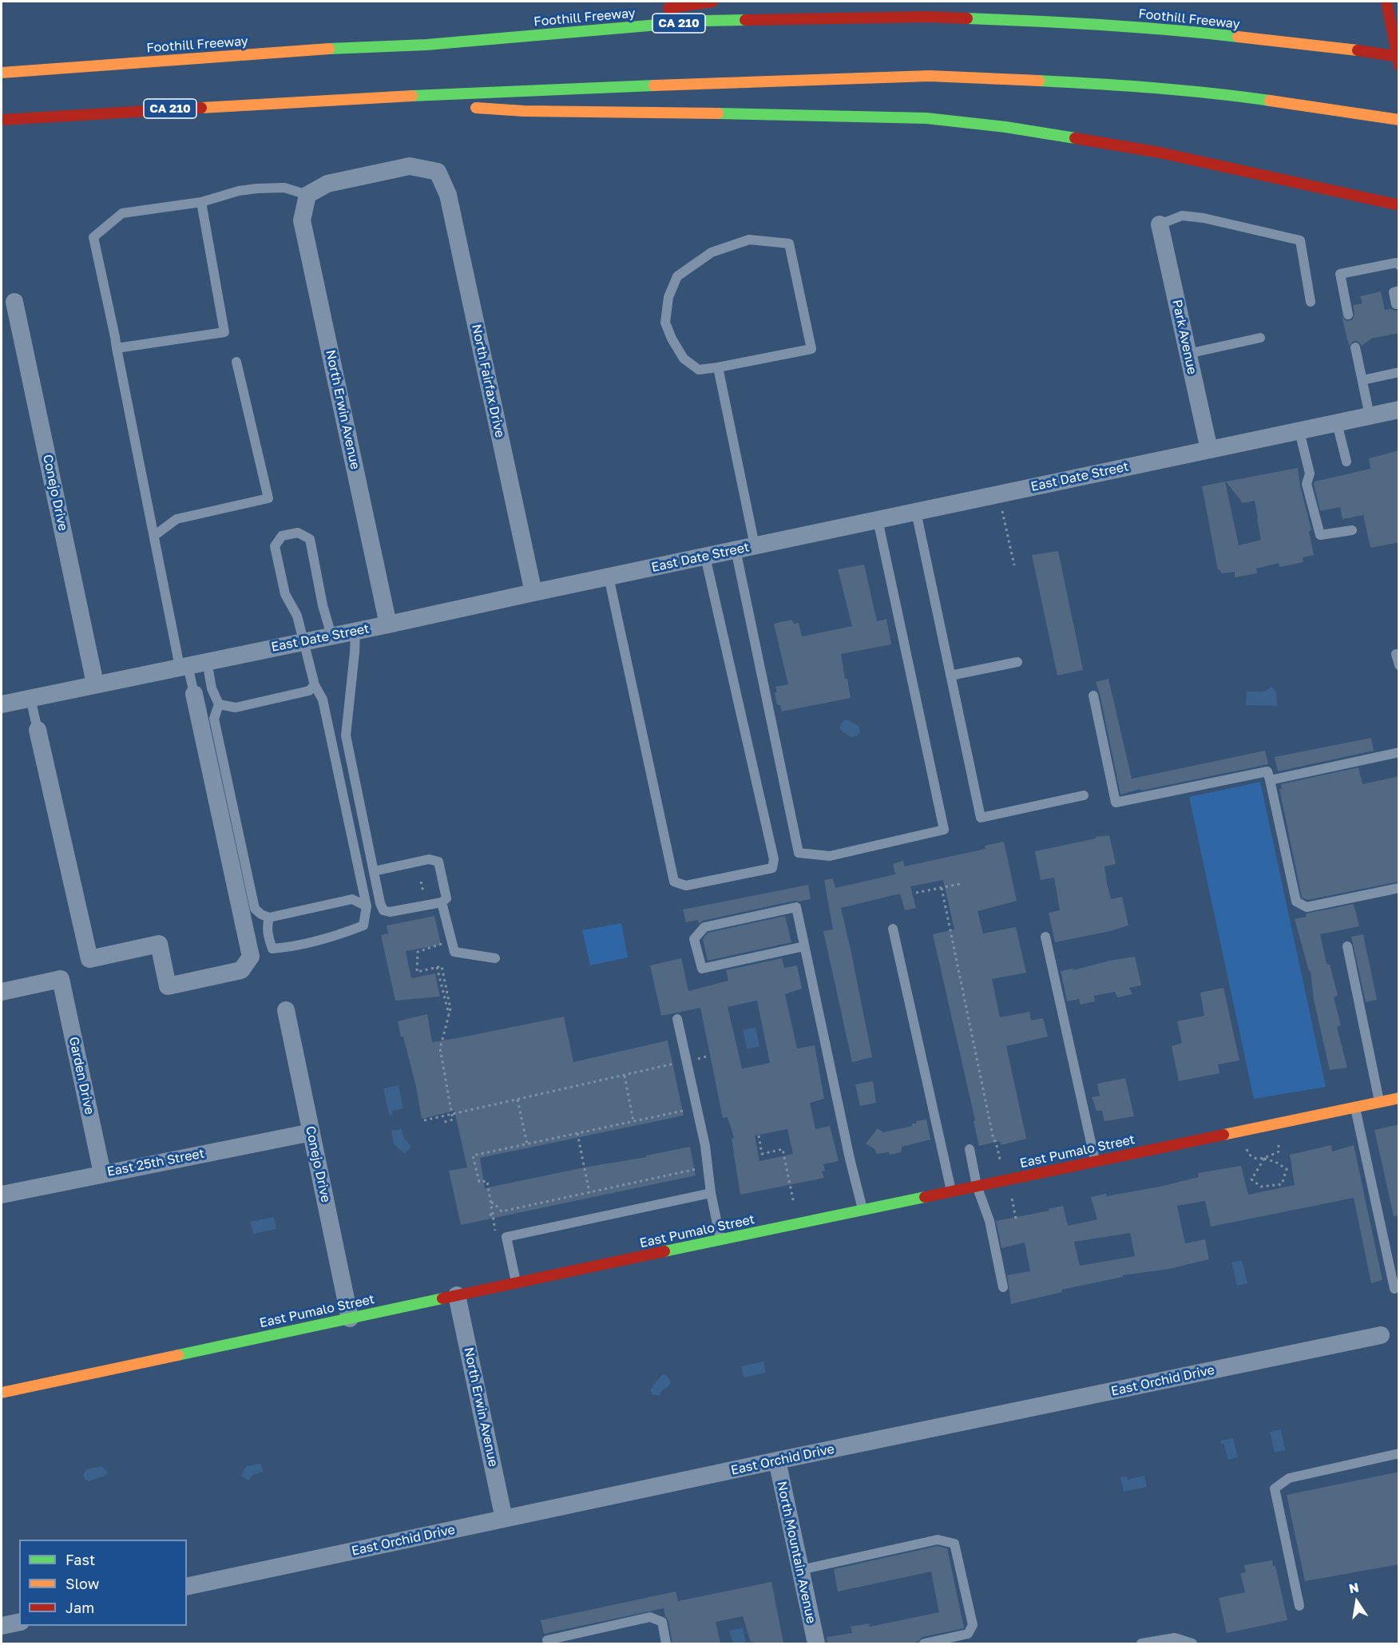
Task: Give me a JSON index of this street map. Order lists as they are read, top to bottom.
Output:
{
  "streets": {
    "main road": ["Foothill Freeway", "CA 210", "East Pumalo Street"],
    "street": [
      "Park Avenue",
      "North Fairfax Drive",
      "North Erwin Avenue",
      "East Date Street",
      "Conejo Drive",
      "Garden Drive",
      "East 25th Street",
      "East Orchid Drive",
      "North Mountain Avenue"
    ]
  },
  "crossings": [
    ["Park Avenue", "East Date Street"],
    ["North Fairfax Drive", "North Erwin Avenue"],
    ["North Fairfax Drive", "East Date Street"],
    ["North Erwin Avenue", "East Date Street"],
    ["North Erwin Avenue", "East Pumalo Street"],
    ["North Erwin Avenue", "East Orchid Drive"],
    ["East Date Street", "Conejo Drive"],
    ["Conejo Drive", "East Pumalo Street"],
    ["Conejo Drive", "East 25th Street"],
    ["Garden Drive", "East 25th Street"],
    ["East Orchid Drive", "North Mountain Avenue"]
  ],
  "legend": ["Fast", "Slow", "Jam"],
  "north": "top"
}
